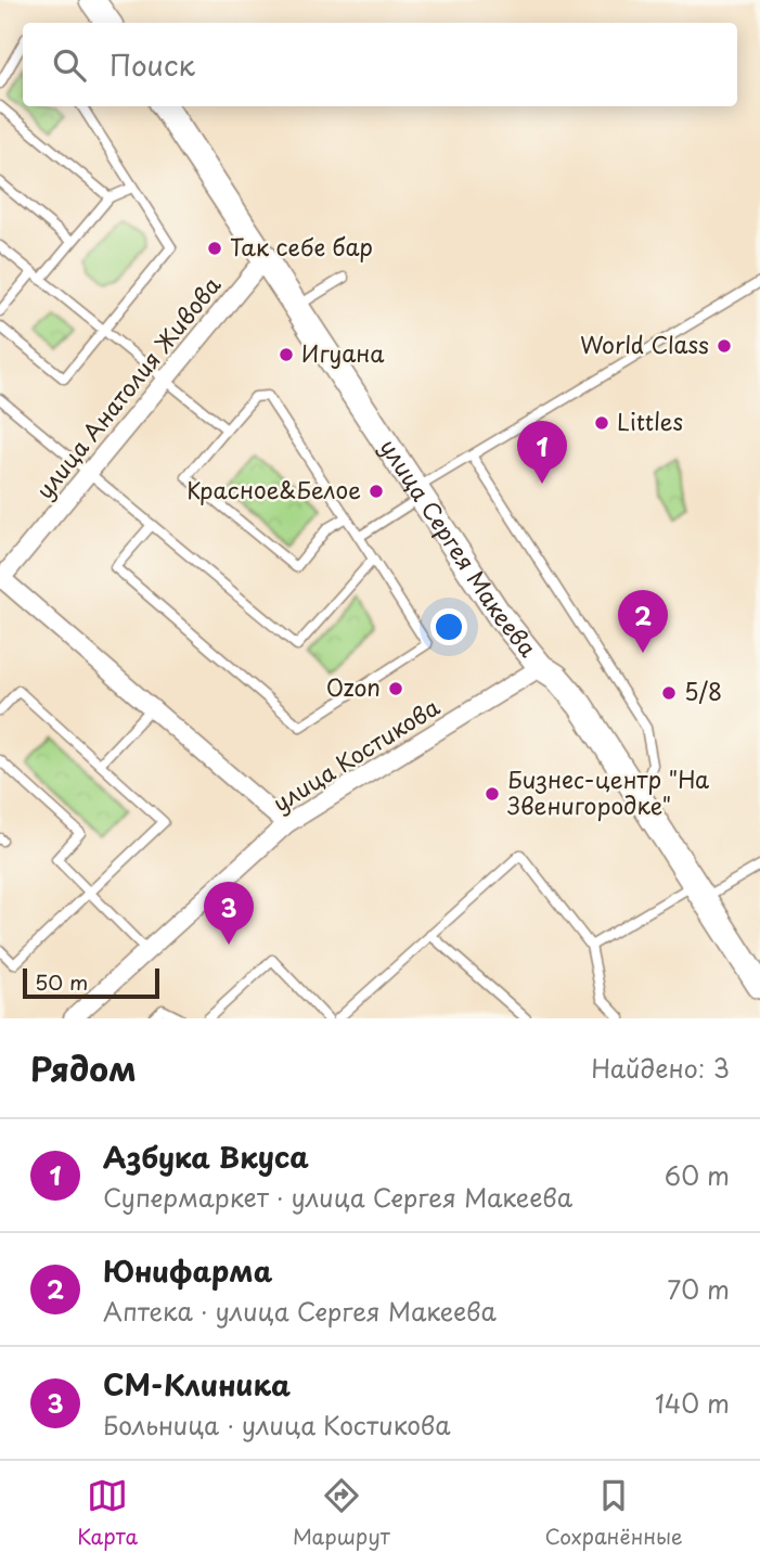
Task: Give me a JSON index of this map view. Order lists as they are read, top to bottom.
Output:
{
  "streets": {
    "street": ["улица Анатолия Живова", "улица Сергея Макеева", "улица Костикова"]
  },
  "crossings": [
    ["улица Анатолия Живова", "улица Сергея Макеева"],
    ["улица Сергея Макеева", "улица Костикова"]
  ],
  "places": [
    "Так себе бар",
    "World Class",
    "Игуана",
    "Littles",
    "Красное&Белое",
    "Ozon",
    "5/8",
    "Бизнес-центр \"На Звенигородке\""
  ],
  "scale_bar": "50 m",
  "page": {
    "search": "Поиск",
    "pins": ["1", "2", "3"],
    "scale": "50 m",
    "heading": ["Рядом", "Найдено: 3"],
    "list": [
      {
        "mark": "1",
        "name": "Азбука Вкуса",
        "note": "Супермаркет · улица Сергея Макеева",
        "value": "60 m"
      },
      {
        "mark": "2",
        "name": "Юнифарма",
        "note": "Аптека · улица Сергея Макеева",
        "value": "70 m"
      },
      {
        "mark": "3",
        "name": "СМ-Клиника",
        "note": "Больница · улица Костикова",
        "value": "140 m"
      }
    ],
    "nav": ["Карта", "Маршрут", "Сохранённые"]
  }
}
